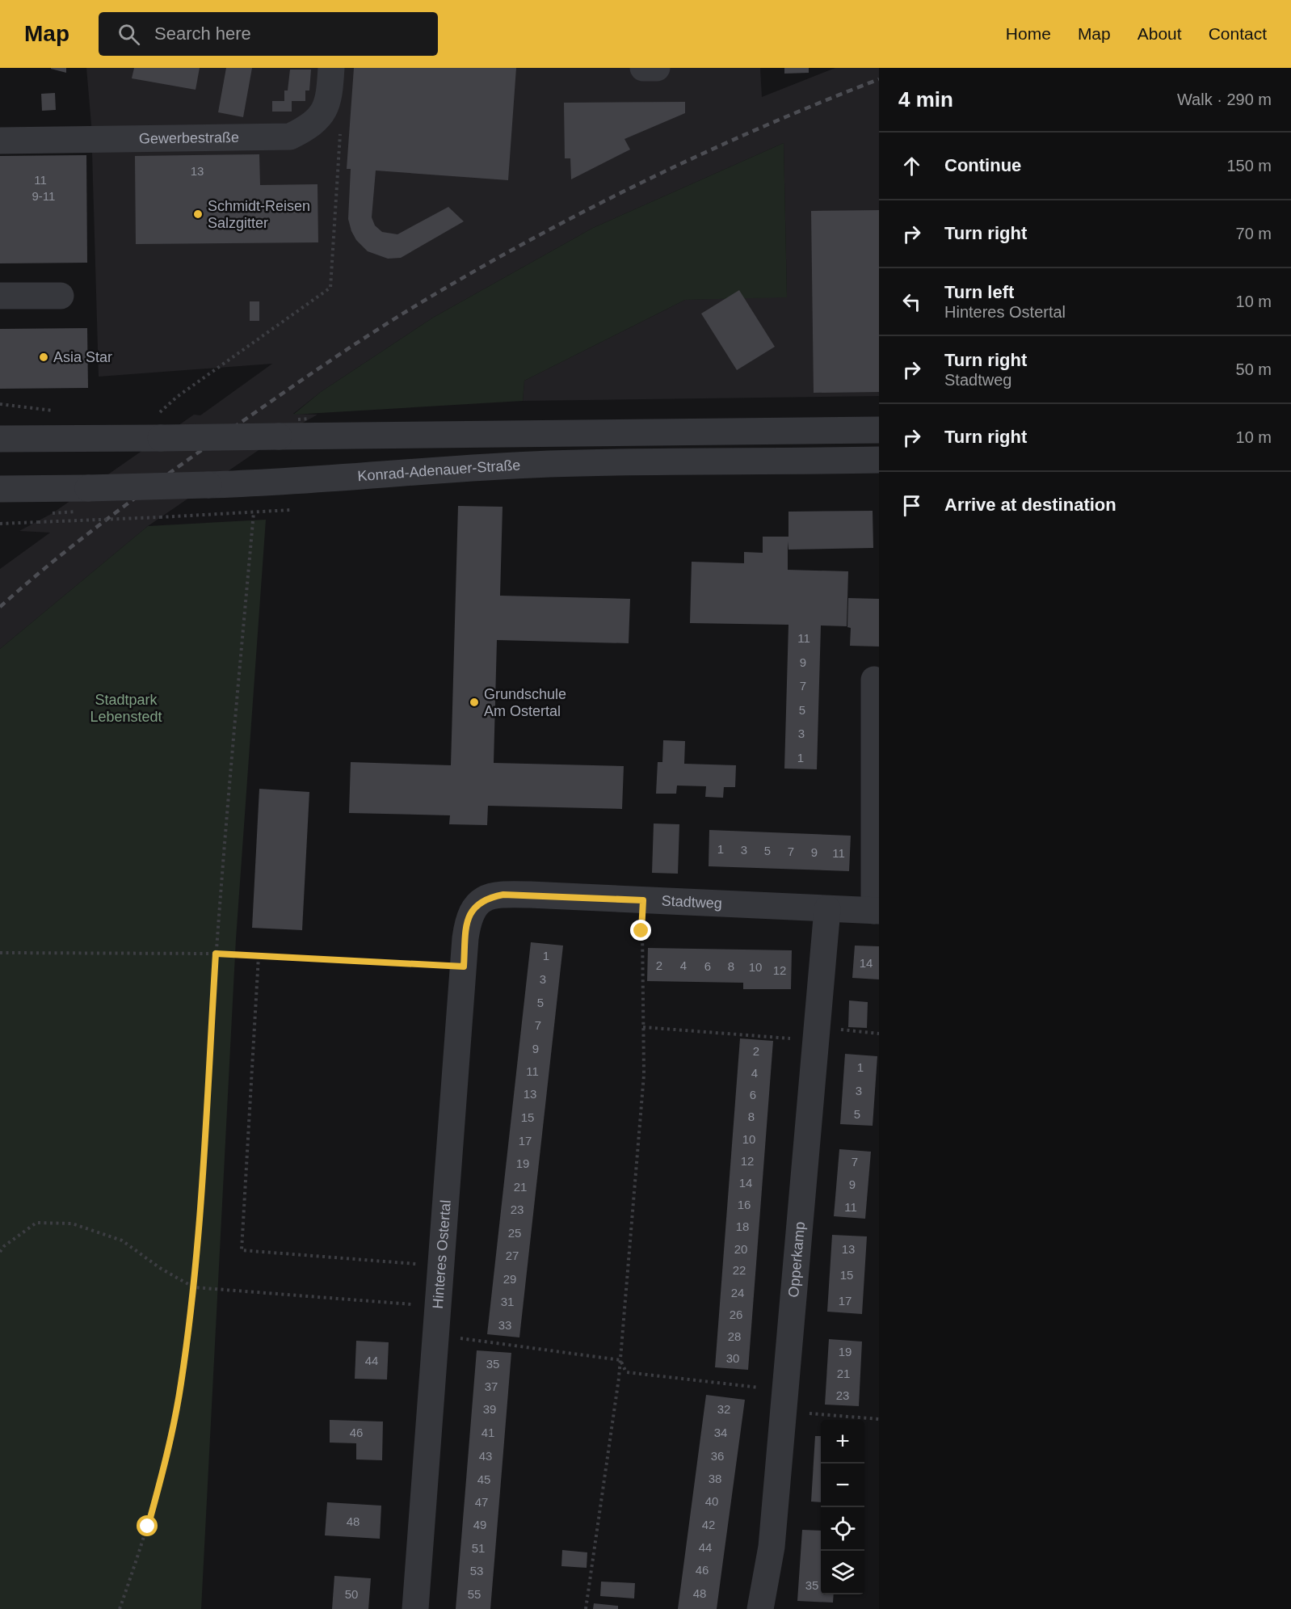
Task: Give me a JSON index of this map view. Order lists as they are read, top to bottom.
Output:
{
  "streets": {
    "street": [
      "Gewerbestraße",
      "Konrad-Adenauer-Straße",
      "Stadtweg",
      "Hinteres Ostertal",
      "Opperkamp"
    ]
  },
  "crossings": [
    ["Stadtweg", "Hinteres Ostertal"],
    ["Stadtweg", "Opperkamp"]
  ],
  "parks": ["Stadtpark Lebenstedt"],
  "places": ["Schmidt-Reisen Salzgitter", "Asia Star", "Grundschule Am Ostertal"],
  "house_numbers": [
    "13",
    "11",
    "9-11",
    "11",
    "9",
    "7",
    "5",
    "3",
    "1",
    "1",
    "3",
    "5",
    "7",
    "9",
    "11",
    "1",
    "14",
    "2",
    "4",
    "6",
    "8",
    "10",
    "12",
    "3",
    "5",
    "7",
    "9",
    "2",
    "1",
    "11",
    "4",
    "3",
    "13",
    "6",
    "5",
    "8",
    "15",
    "10",
    "17",
    "12",
    "7",
    "19",
    "14",
    "9",
    "21",
    "16",
    "11",
    "23",
    "18",
    "25",
    "20",
    "13",
    "27",
    "22",
    "15",
    "29",
    "24",
    "17",
    "31",
    "26",
    "33",
    "28",
    "19",
    "30",
    "44",
    "35",
    "21",
    "37",
    "23",
    "39",
    "32",
    "46",
    "41",
    "34",
    "43",
    "36",
    "38",
    "45",
    "40",
    "47",
    "48",
    "49",
    "42",
    "44",
    "51",
    "46",
    "53",
    "35",
    "48",
    "50",
    "55"
  ],
  "page": {
    "header": "Map",
    "search": "Search here",
    "nav": [
      "Home",
      "Map",
      "About",
      "Contact"
    ],
    "heading": ["4 min", "Walk · 290 m"],
    "list": [
      ["Continue", "150 m"],
      ["Turn right", "70 m"],
      ["Turn left", "Hinteres Ostertal", "10 m"],
      ["Turn right", "Stadtweg", "50 m"],
      ["Turn right", "10 m"],
      "Arrive at destination"
    ],
    "map_buttons": ["+", "−"]
  }
}
